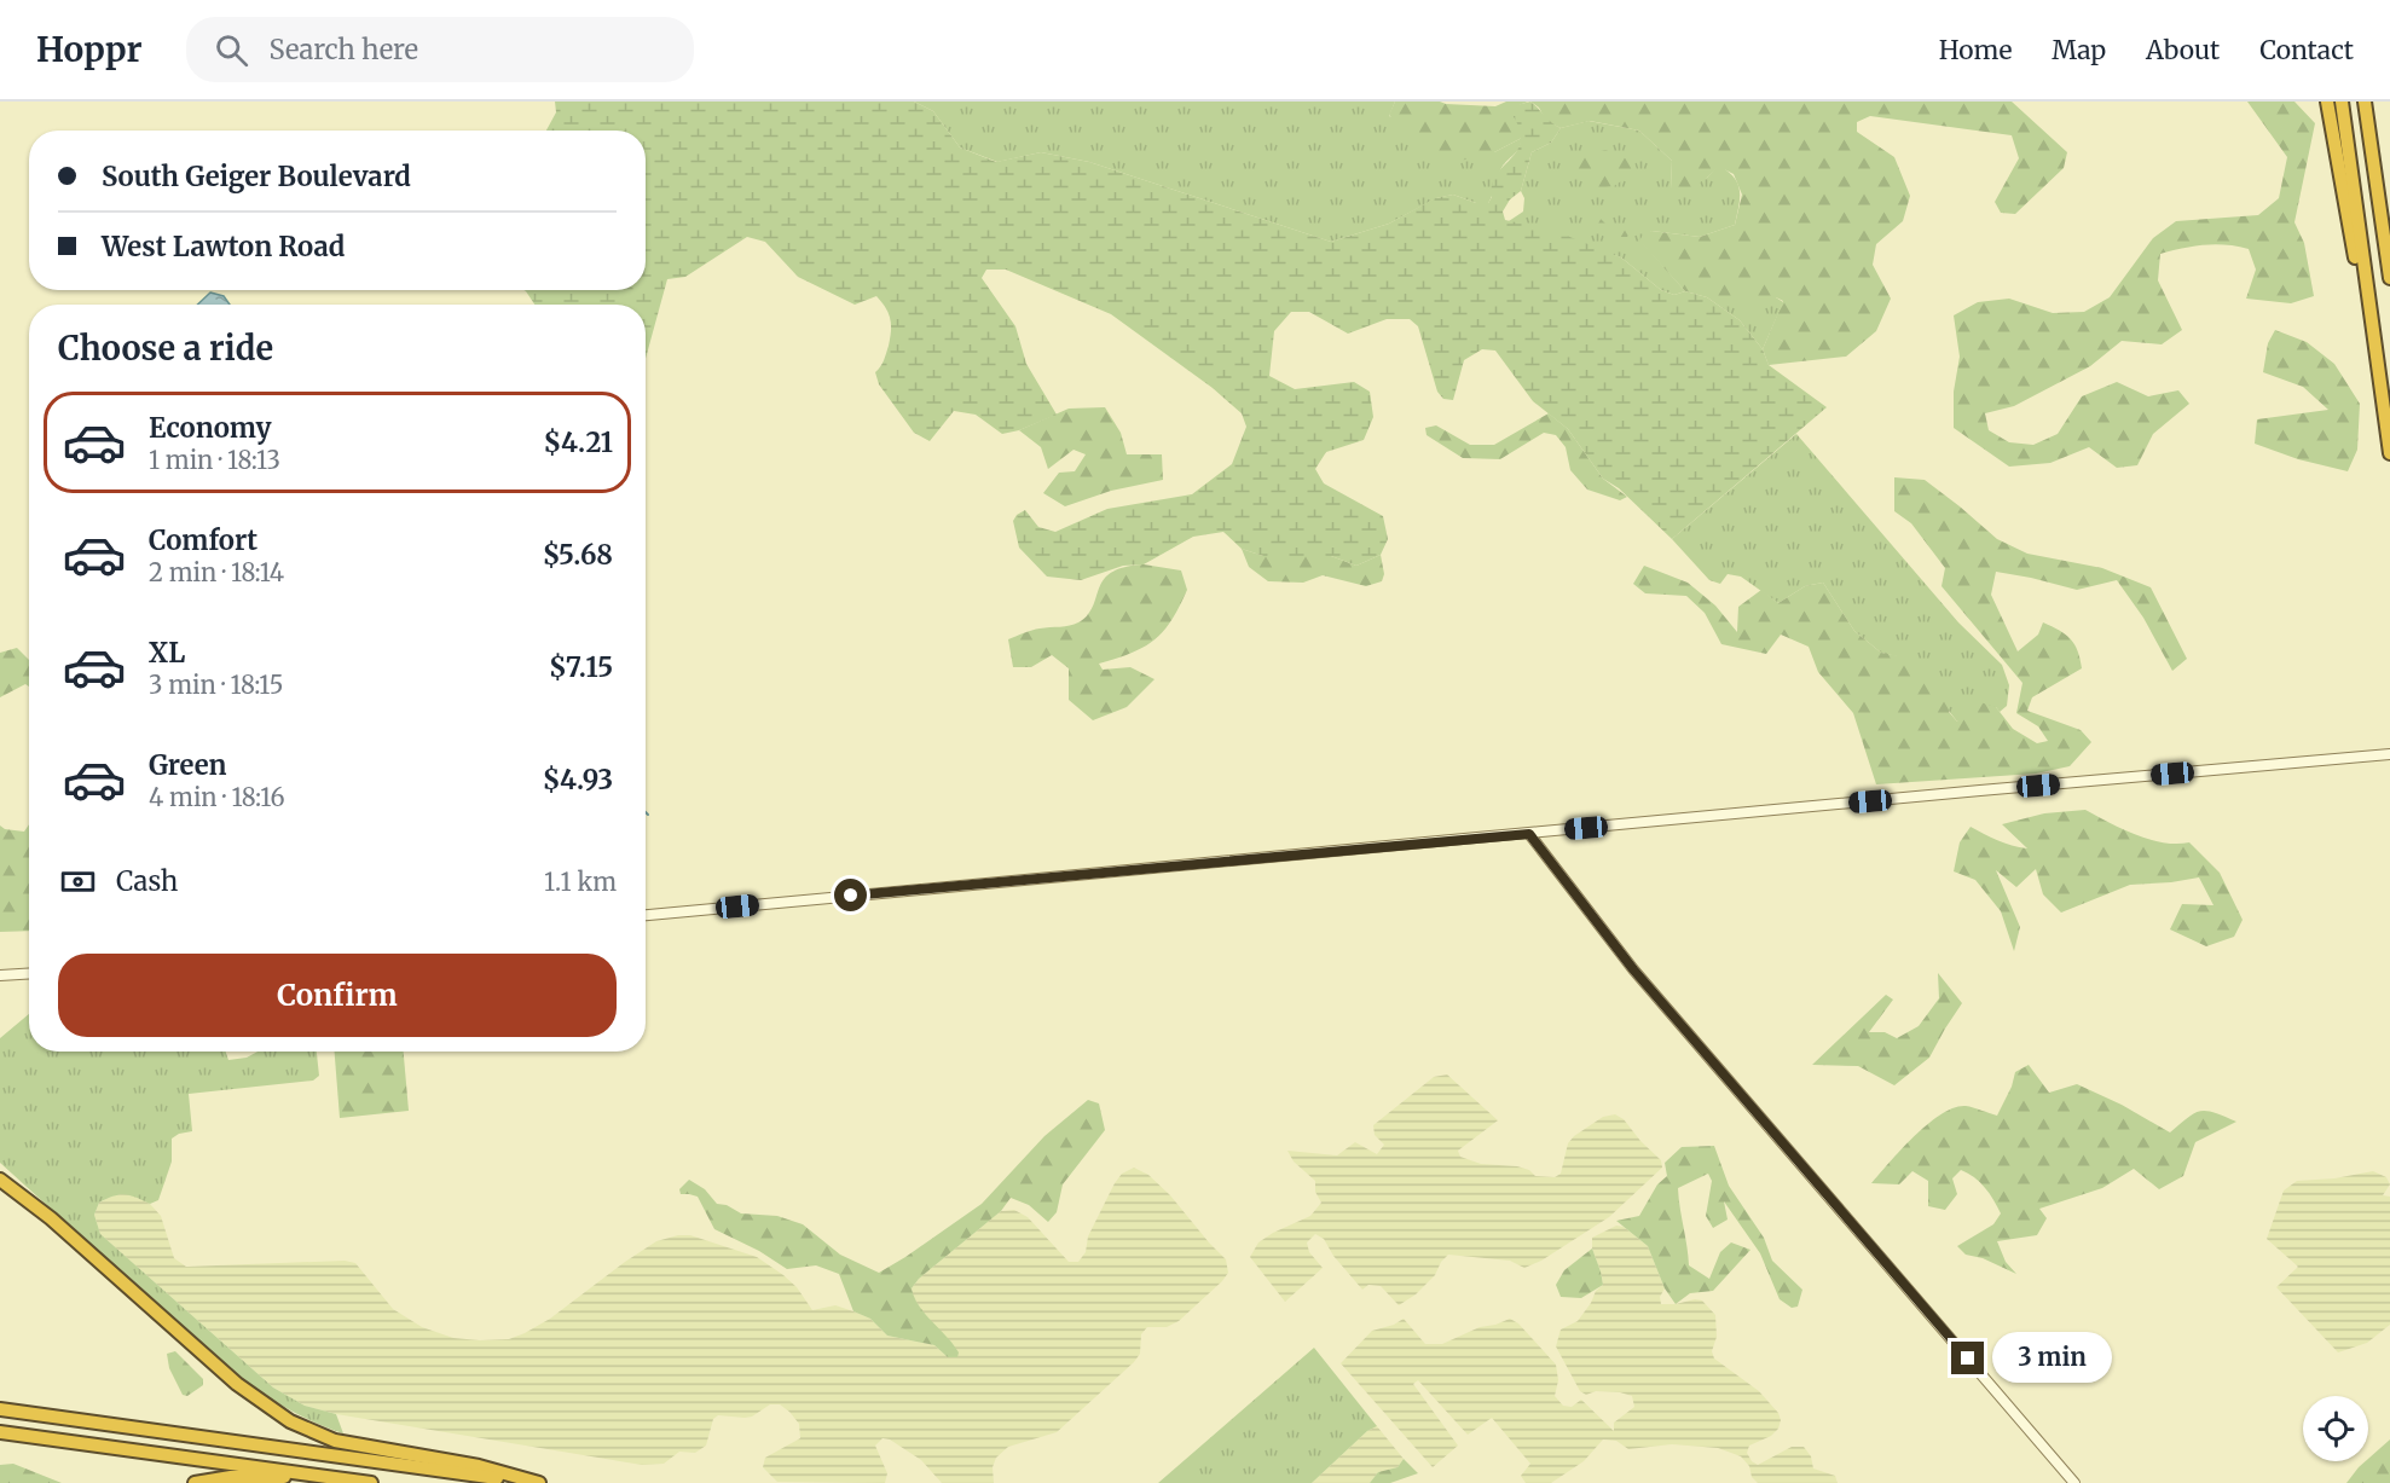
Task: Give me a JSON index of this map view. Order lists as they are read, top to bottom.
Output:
{
  "page": {
    "header": "Hoppr",
    "search": "Search here",
    "nav": [
      "Home",
      "Map",
      "About",
      "Contact"
    ],
    "banner": ["South Geiger Boulevard", "West Lawton Road"],
    "heading": "Choose a ride",
    "list": [
      {
        "name": "Economy",
        "note": "1 min · 18:13",
        "value": "$4.21"
      },
      {
        "name": "Comfort",
        "note": "2 min · 18:14",
        "value": "$5.68"
      },
      {
        "name": "XL",
        "note": "3 min · 18:15",
        "value": "$7.15"
      },
      {
        "name": "Green",
        "note": "4 min · 18:16",
        "value": "$4.93"
      }
    ],
    "pay": ["Cash", "1.1 km"],
    "buttons": "Confirm",
    "bubble": "3 min"
  }
}
